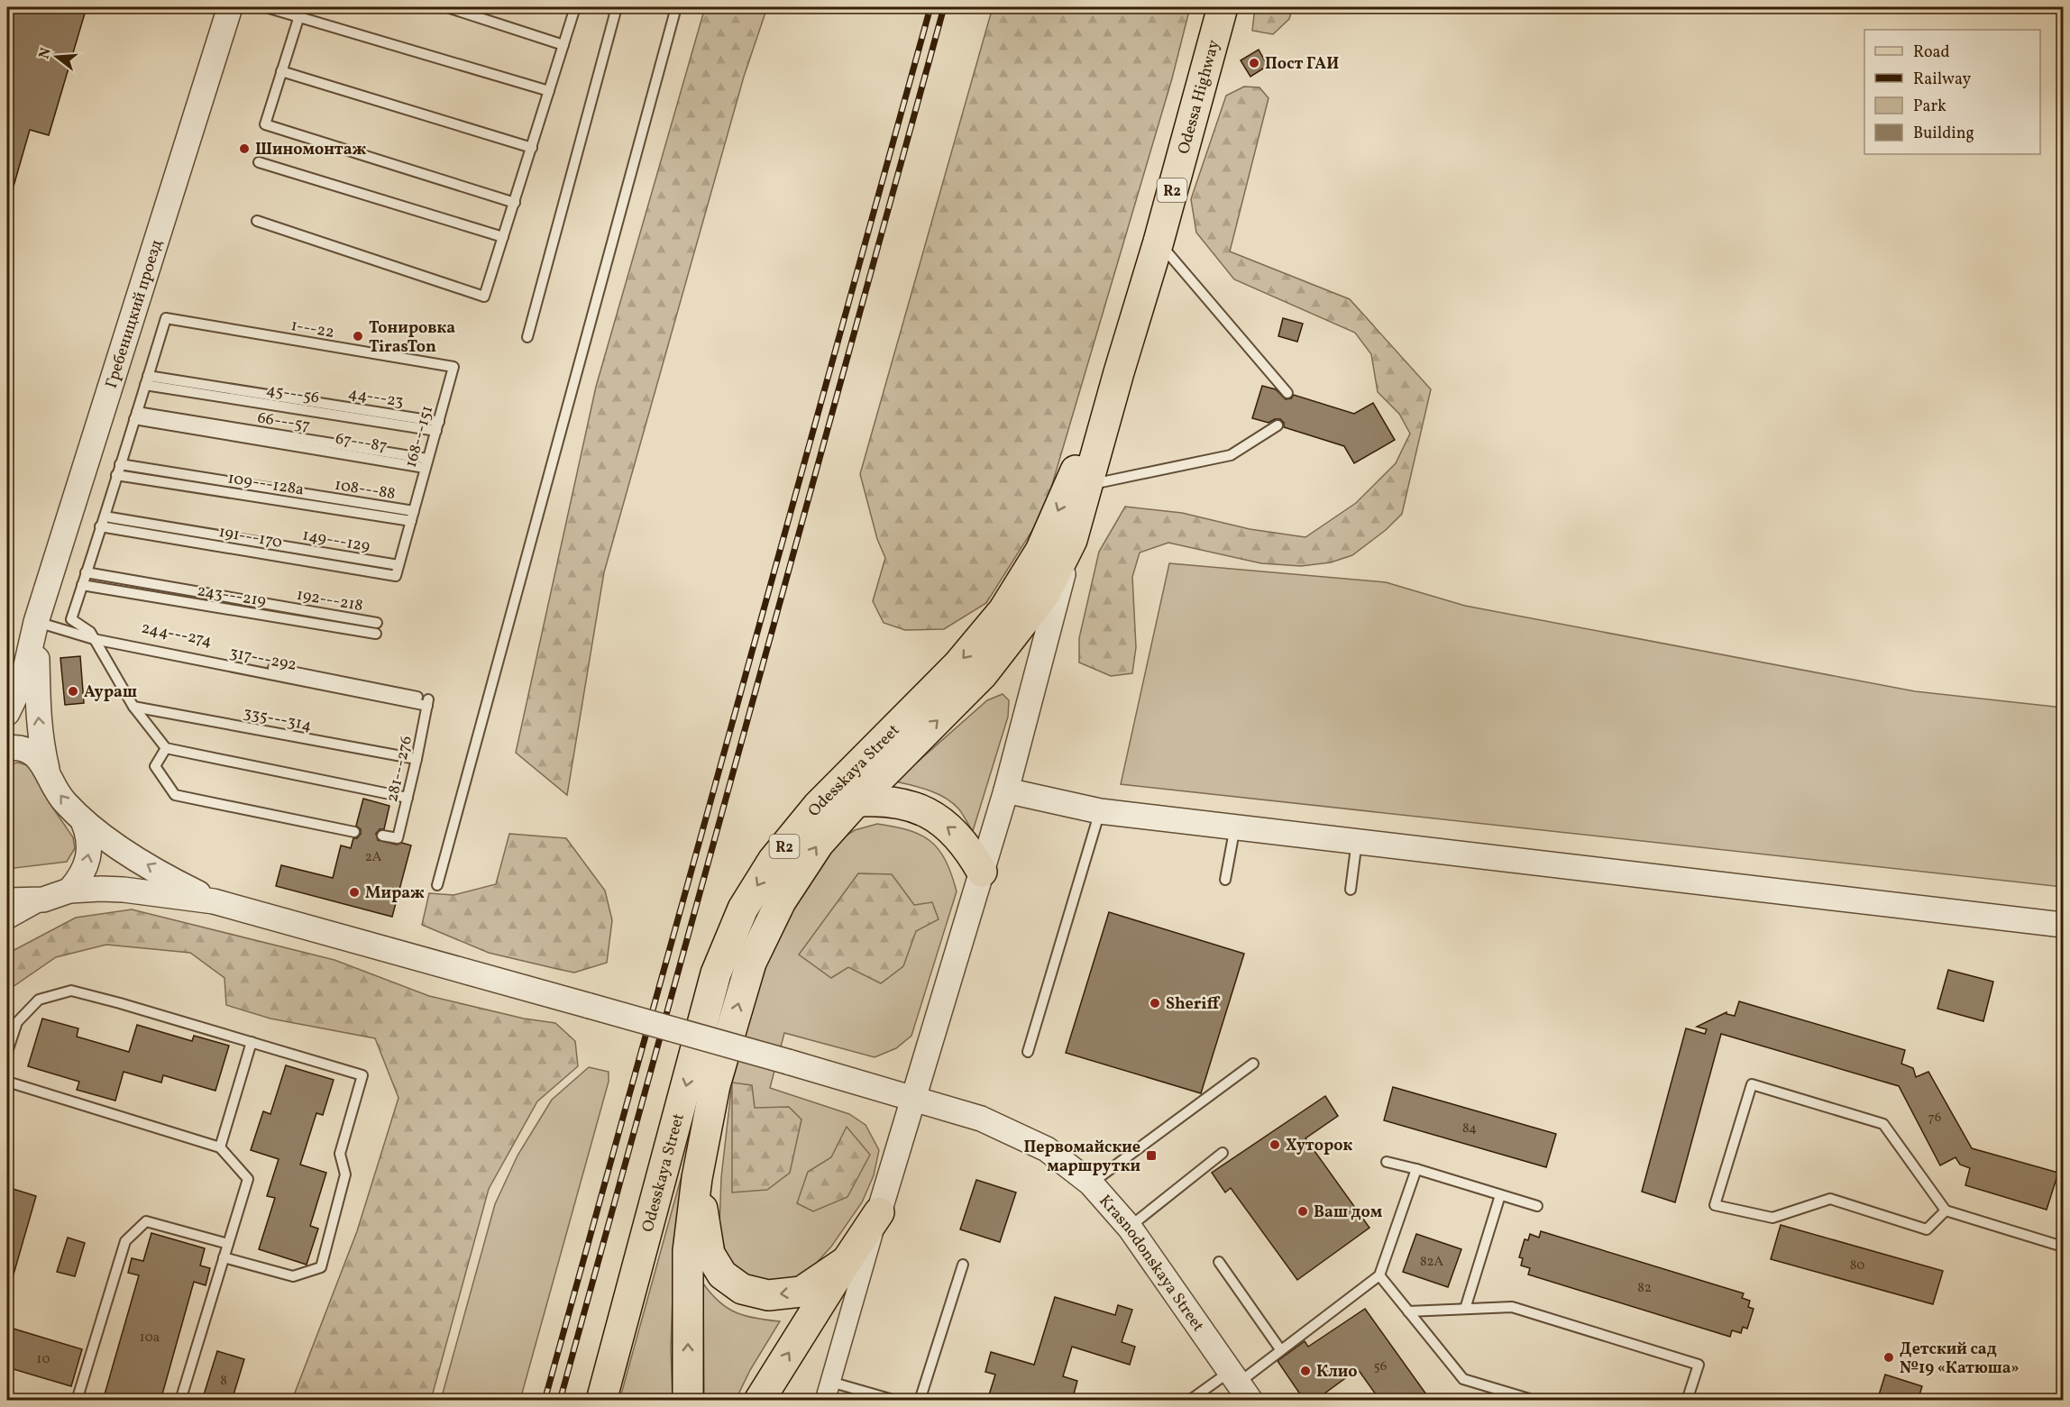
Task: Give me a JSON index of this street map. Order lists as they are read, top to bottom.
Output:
{
  "streets": {
    "main road": ["Odessa Highway", "R2", "Odesskaya Street"],
    "street": ["Гребеницкий проезд", "Krasnodonskaya Street"],
    "lane": [
      "1---22",
      "45---56",
      "168---151",
      "67---87",
      "109---128а",
      "108---88",
      "191---170",
      "149---129",
      "243---219",
      "192---218",
      "244---274",
      "317---292",
      "335---314",
      "281---276"
    ]
  },
  "crossings": [
    ["Odessa Highway", "Odesskaya Street"],
    ["1---22", "45---56"],
    ["1---22", "168---151"],
    ["45---56", "168---151"],
    ["168---151", "67---87"],
    ["168---151", "109---128а"],
    ["168---151", "108---88"],
    ["168---151", "191---170"],
    ["168---151", "149---129"],
    ["109---128а", "108---88"],
    ["244---274", "317---292"],
    ["317---292", "281---276"],
    ["335---314", "281---276"],
    ["Odesskaya Street", "Krasnodonskaya Street"]
  ],
  "places": {
    "other": [
      "Пост ГАИ",
      "Шиномонтаж",
      "Тонировка TirasTon",
      "Аураш",
      "Мираж",
      "Sheriff",
      "Хуторок",
      "Ваш дом",
      "Детский сад №19 «Катюша»",
      "Клио"
    ],
    "transit": ["Первомайские маршрутки"]
  },
  "house_numbers": [
    "2А",
    "76",
    "84",
    "82А",
    "80",
    "82",
    "10a",
    "10",
    "56",
    "8"
  ],
  "legend": [
    "Road",
    "Railway",
    "Park",
    "Building"
  ],
  "north": "left"
}
